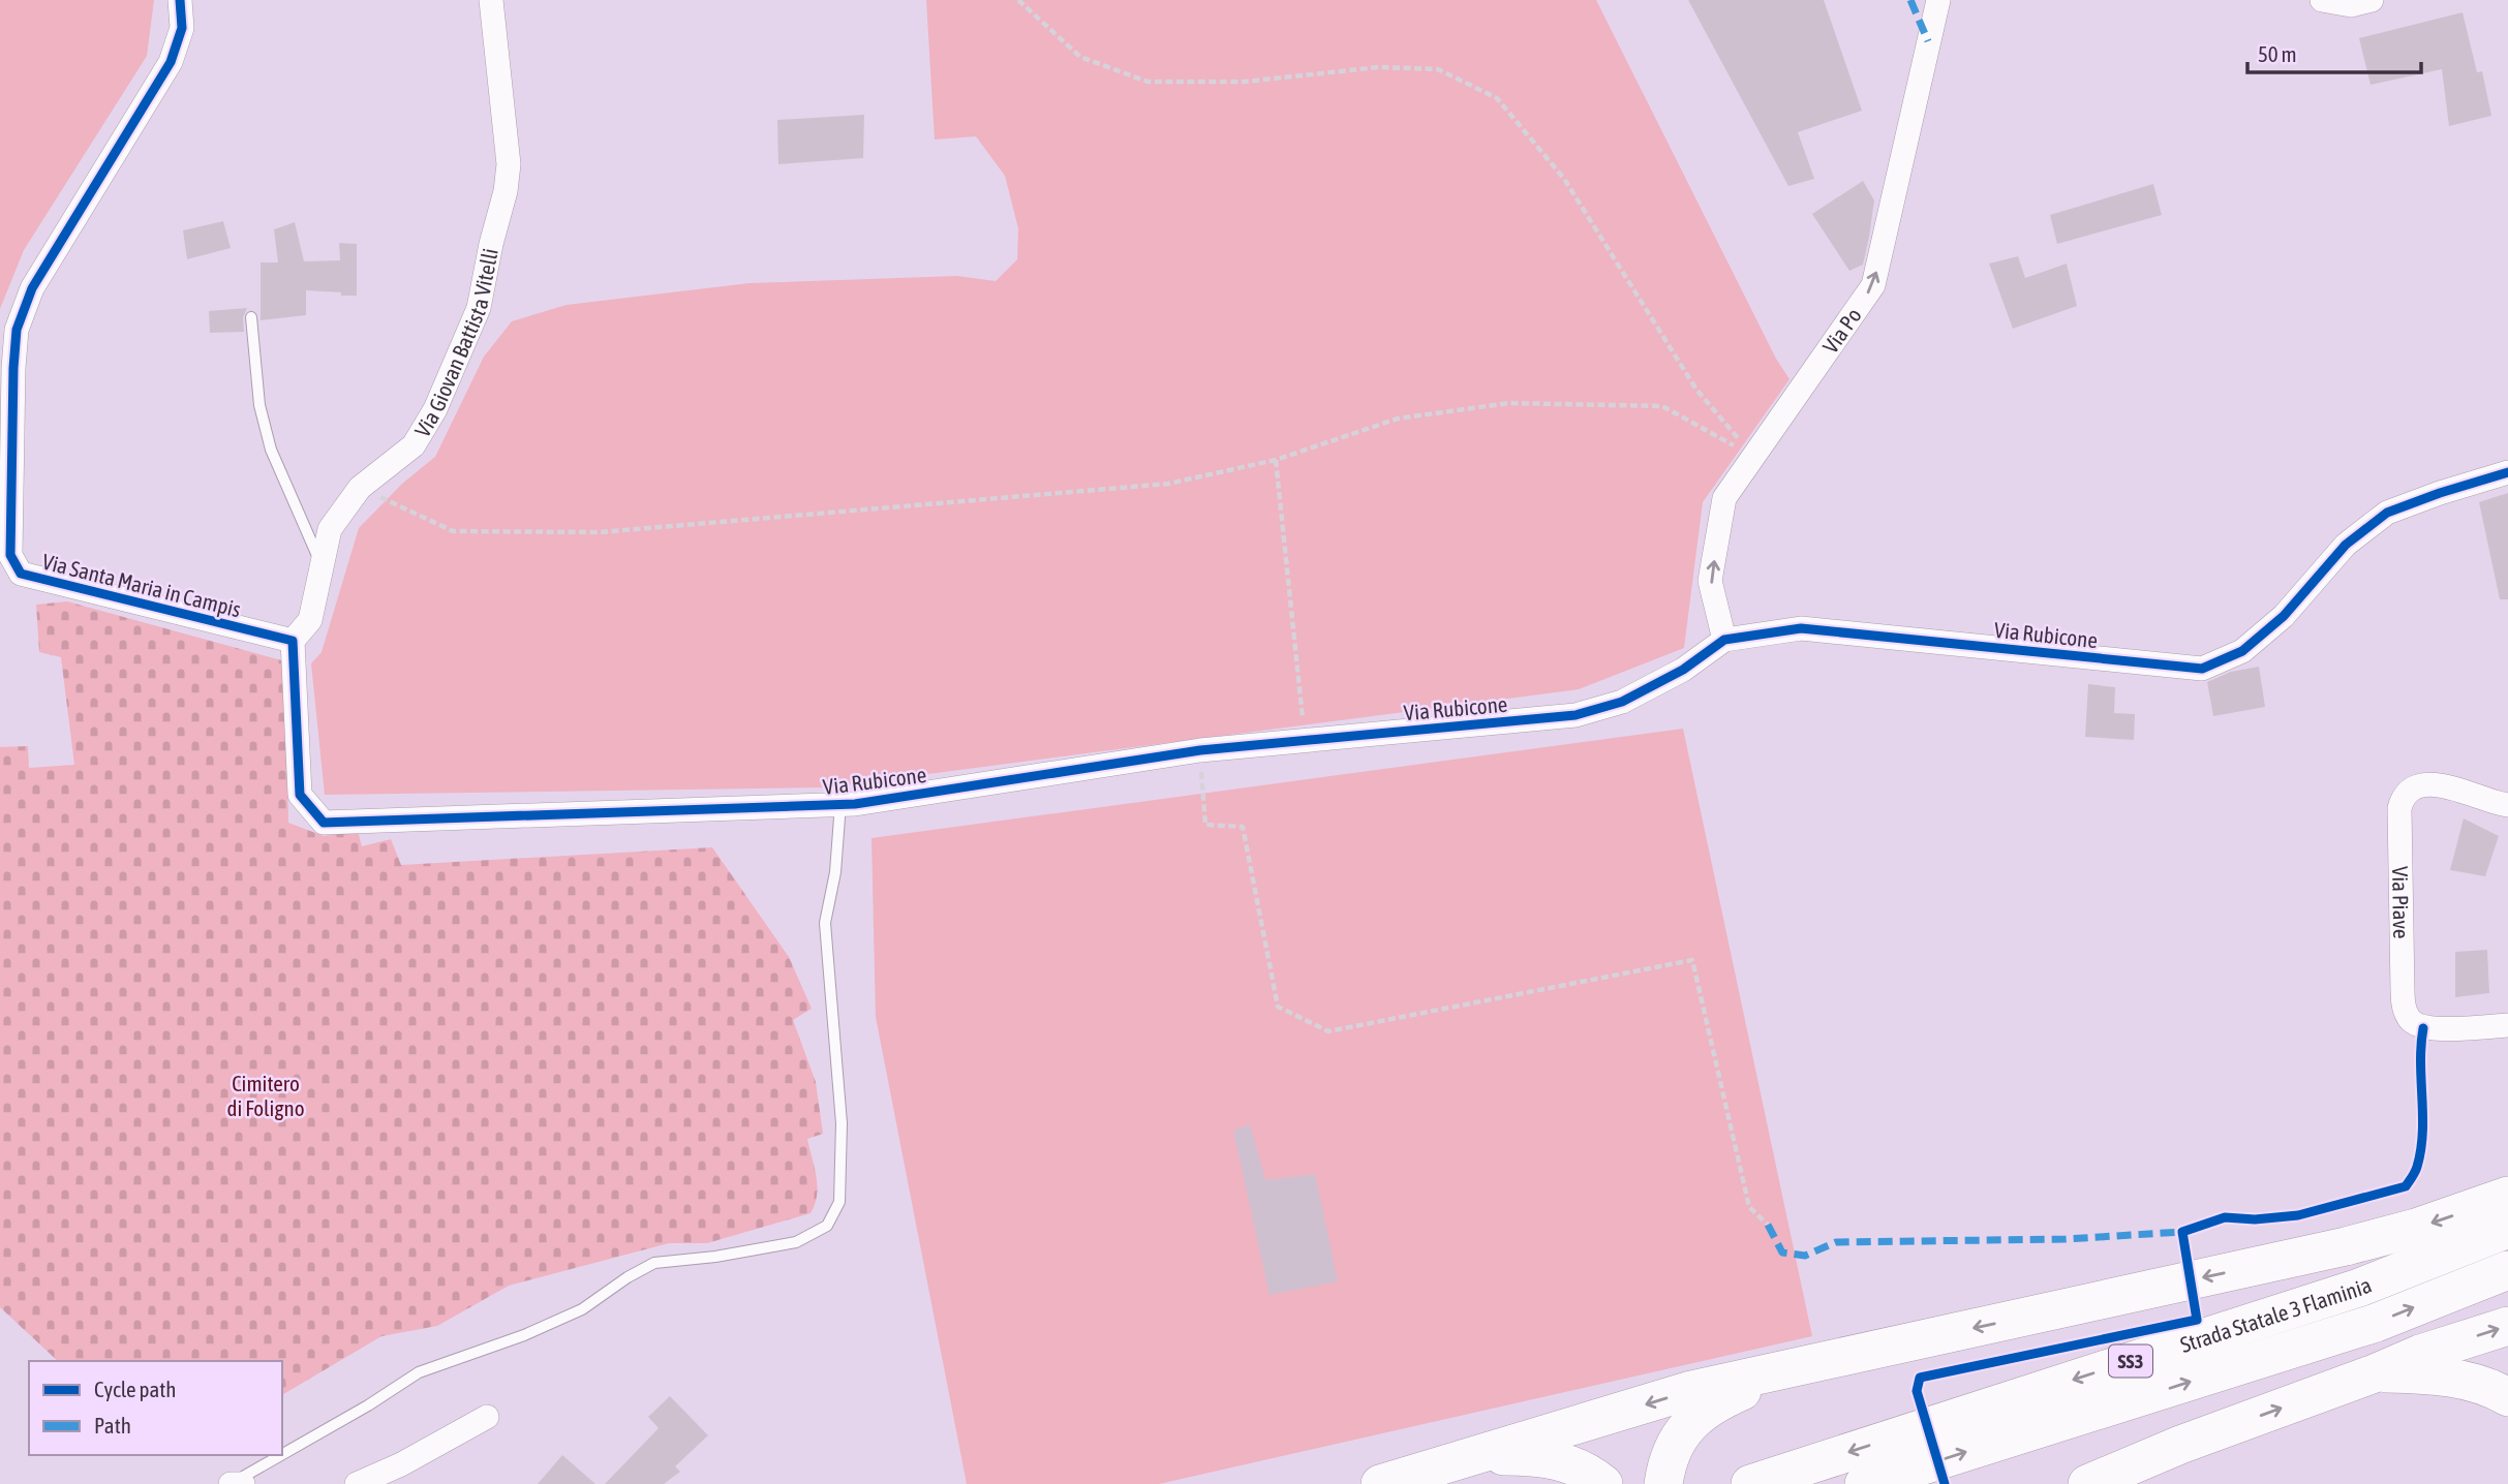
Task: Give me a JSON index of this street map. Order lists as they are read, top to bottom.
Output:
{
  "streets": {
    "highway": ["Strada Statale 3 Flaminia", "SS3"],
    "street": [
      "Via Po",
      "Via Giovan Battista Vitelli",
      "Via Santa Maria in Campis",
      "Via Rubicone",
      "Via Piave"
    ]
  },
  "crossings": [
    ["Via Po", "Via Rubicone"],
    ["Via Giovan Battista Vitelli", "Via Santa Maria in Campis"],
    ["Via Giovan Battista Vitelli", "Via Rubicone"],
    ["Via Santa Maria in Campis", "Via Rubicone"]
  ],
  "one_way": ["Via Po"],
  "parks": ["Cimitero di Foligno"],
  "legend": ["Cycle path", "Path"],
  "scale_bar": "50 m"
}
